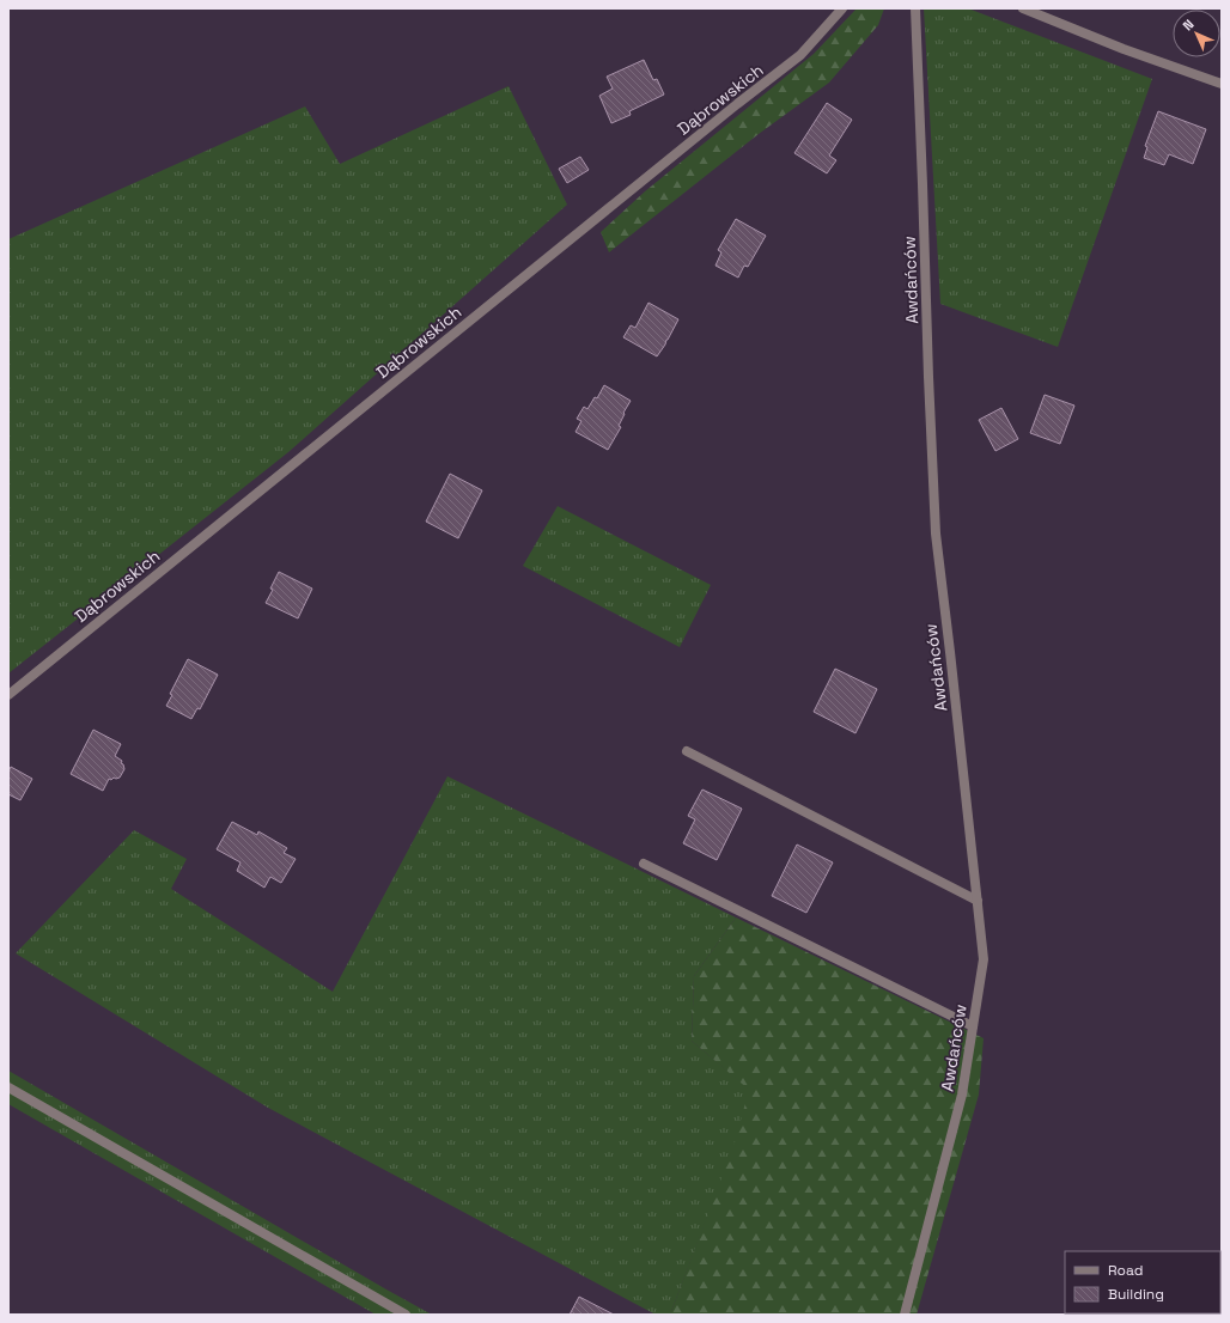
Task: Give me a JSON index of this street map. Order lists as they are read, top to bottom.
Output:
{
  "streets": {
    "street": ["Dąbrowskich", "Awdańców"]
  },
  "legend": ["Road", "Building"],
  "north": "top left"
}
